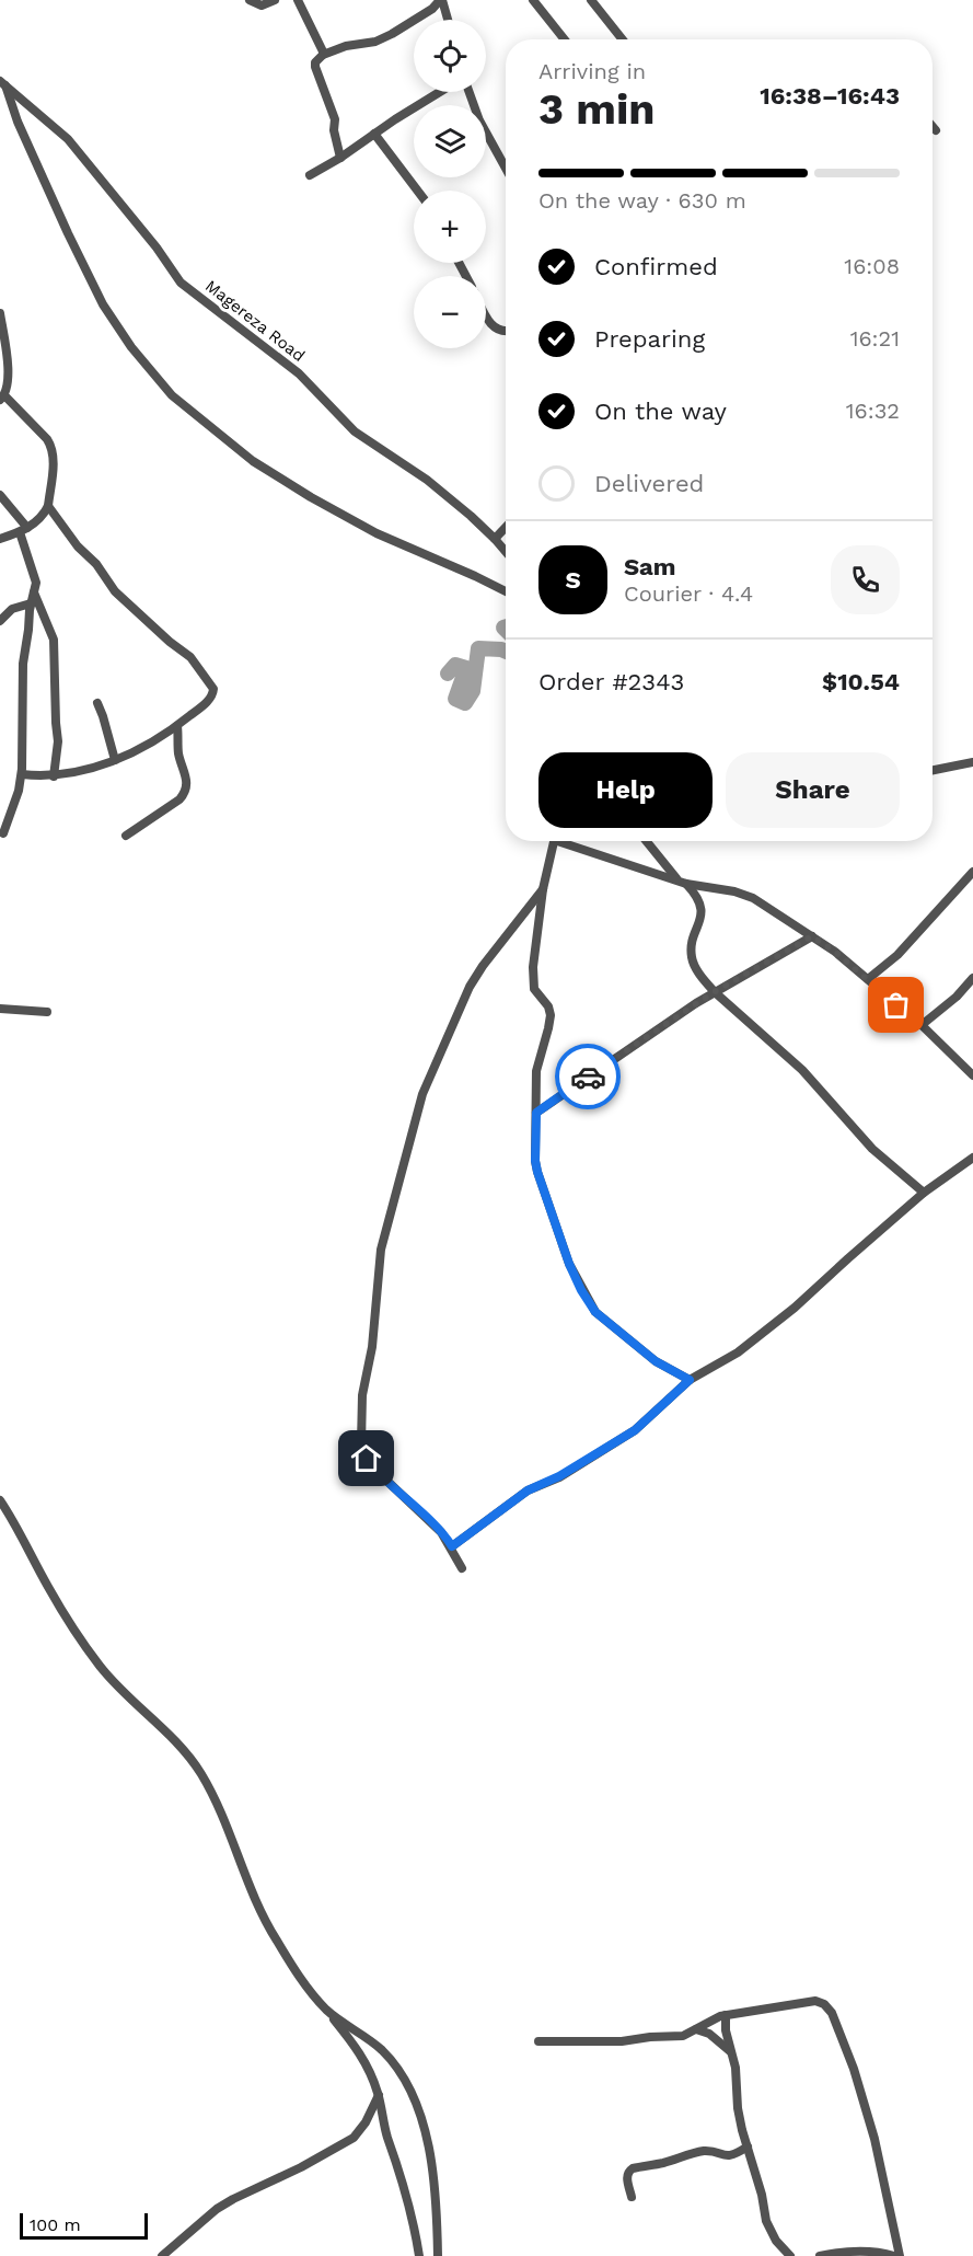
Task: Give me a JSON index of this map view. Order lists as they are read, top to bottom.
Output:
{
  "streets": {
    "street": ["Magereza Road"]
  },
  "scale_bar": "100 m",
  "page": {
    "map_buttons": ["+", "−"],
    "heading": ["3 min", "Arriving in", "16:38–16:43"],
    "panel": [
      "Sam",
      "Courier · 4.4",
      "Order #2343",
      "$10.54"
    ],
    "bar": "On the way · 630 m",
    "list": [
      ["Confirmed", "16:08"],
      ["Preparing", "16:21"],
      ["On the way", "16:32"],
      "Delivered"
    ],
    "round": "S",
    "buttons": ["Help", "Share"],
    "scale": "100 m"
  }
}
